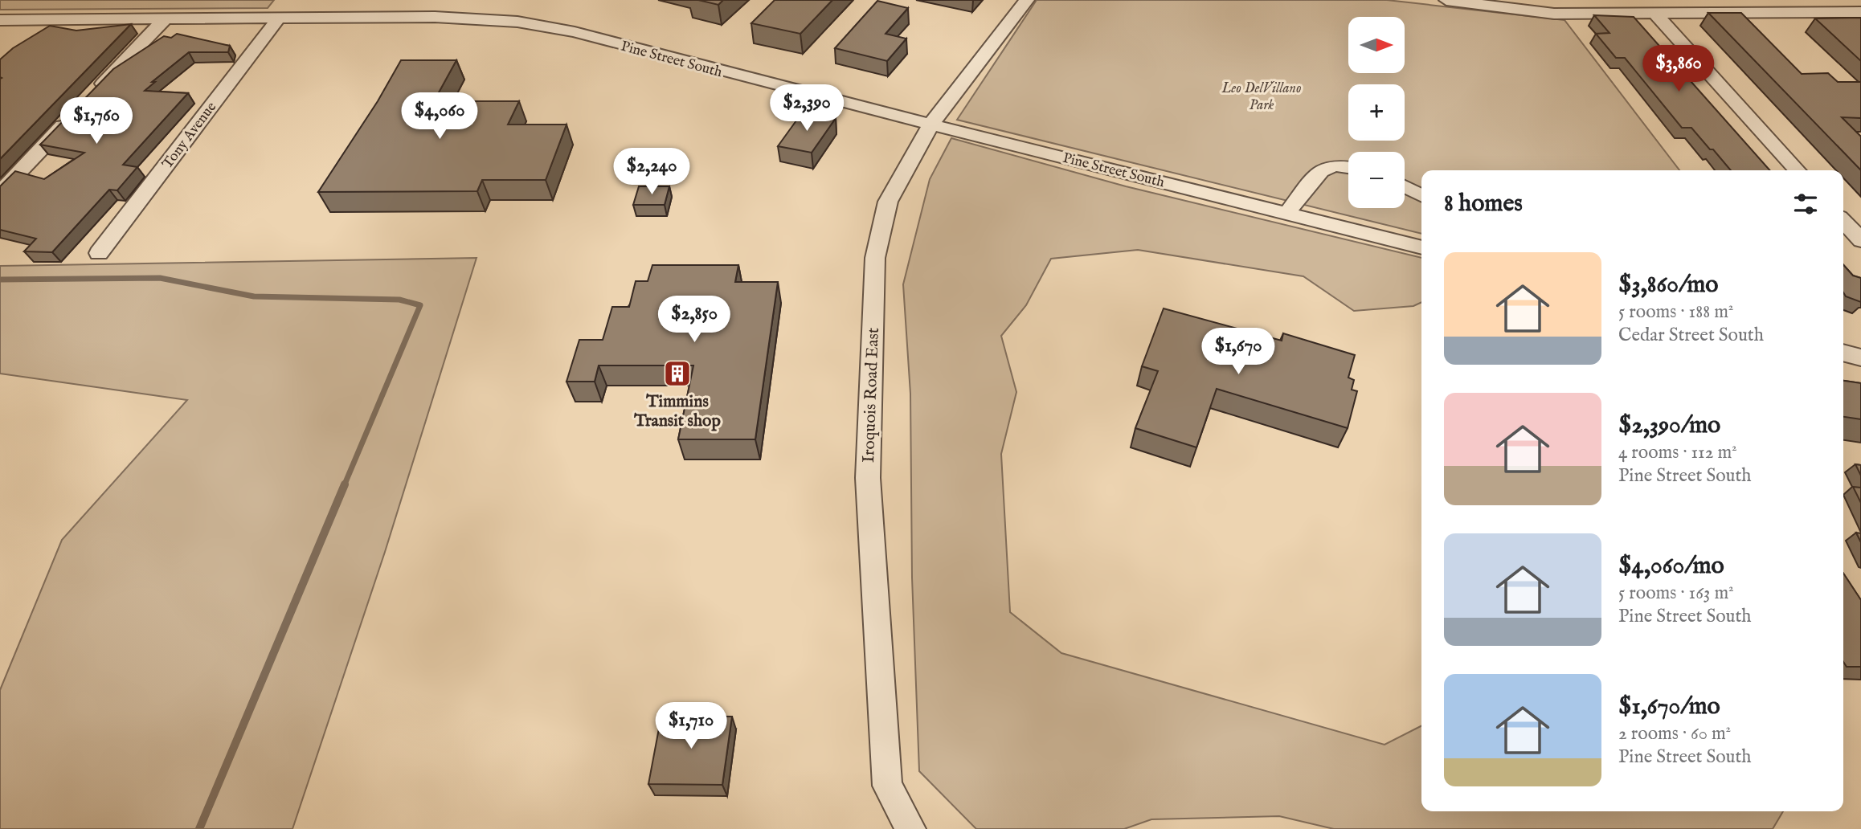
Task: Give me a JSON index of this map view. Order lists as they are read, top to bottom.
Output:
{
  "streets": {
    "street": ["Pine Street South", "Tony Avenue", "Iroquois Road East"]
  },
  "crossings": [
    ["Pine Street South", "Tony Avenue"],
    ["Pine Street South", "Iroquois Road East"]
  ],
  "parks": ["Leo DelVillano Park"],
  "places": {
    "building": ["Timmins Transit shop"]
  },
  "north": "right",
  "page": {
    "map_buttons": ["+", "−"],
    "price": [
      "$3,860",
      "$2,390",
      "$4,060",
      "$1,760",
      "$2,240",
      "$2,850",
      "$1,670",
      "$1,710"
    ],
    "heading": "8 homes",
    "list": [
      {
        "name": "$3,860/mo",
        "note": "5 rooms · 188 m² · Cedar Street South"
      },
      {
        "name": "$2,390/mo",
        "note": "4 rooms · 112 m² · Pine Street South"
      },
      {
        "name": "$4,060/mo",
        "note": "5 rooms · 163 m² · Pine Street South"
      },
      {
        "name": "$1,670/mo",
        "note": "2 rooms · 60 m² · Pine Street South"
      }
    ]
  }
}
